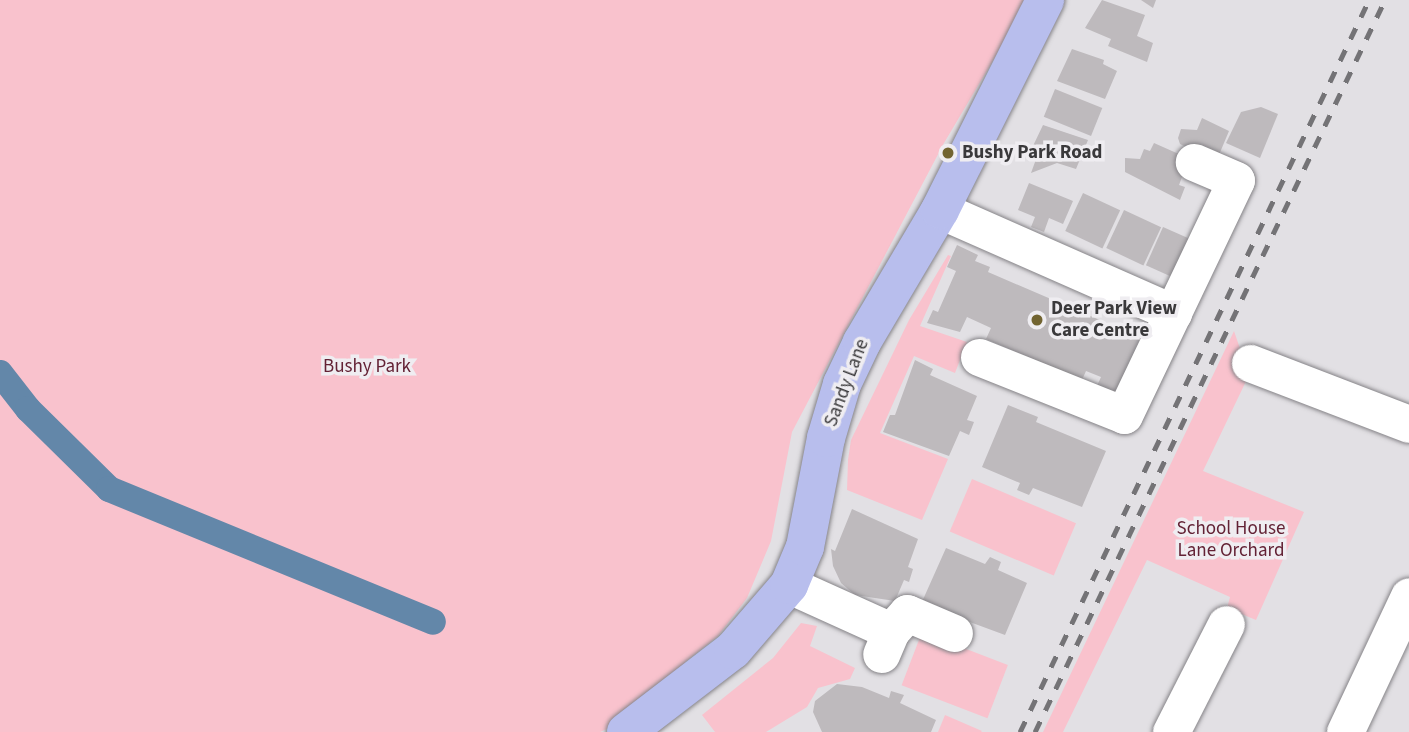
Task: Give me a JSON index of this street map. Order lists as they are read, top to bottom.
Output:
{
  "streets": {
    "main road": ["Sandy Lane"]
  },
  "parks": ["Bushy Park", "School House Lane Orchard"],
  "places": ["Bushy Park Road", "Deer Park View Care Centre"]
}
